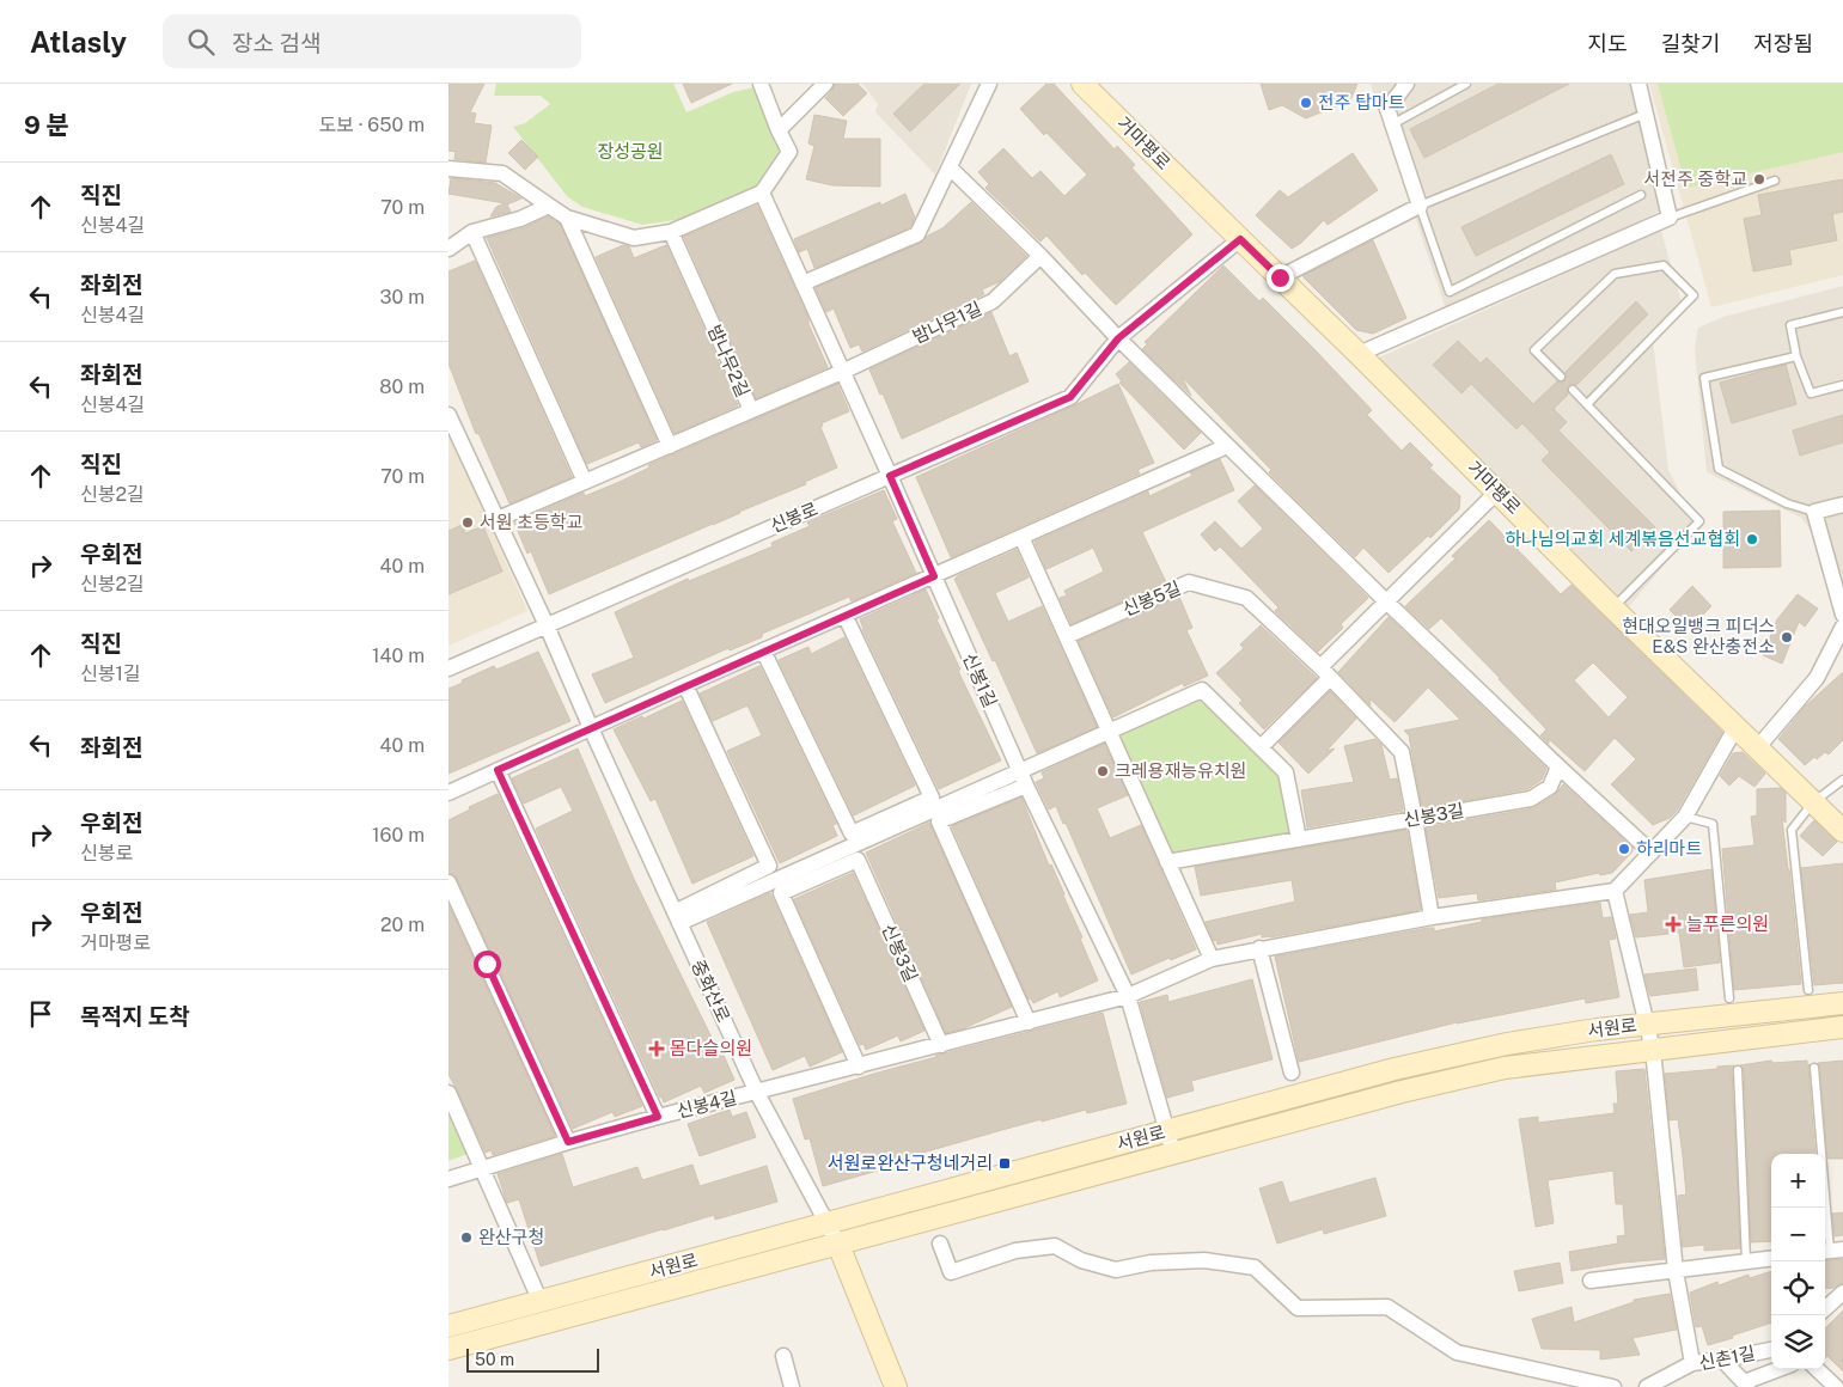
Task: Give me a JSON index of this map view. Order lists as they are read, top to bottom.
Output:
{
  "streets": {
    "street": [
      "거마평로",
      "밤나무1길",
      "밤나무2길",
      "신봉로",
      "신봉5길",
      "신봉1길",
      "신봉3길",
      "중화산로",
      "서원로",
      "신봉4길",
      "신촌1길"
    ]
  },
  "crossings": [
    ["거마평로", "신봉로"],
    ["밤나무1길", "밤나무2길"],
    ["신봉로", "신봉1길"],
    ["신봉로", "중화산로"],
    ["신봉5길", "신봉3길"],
    ["중화산로", "서원로"],
    ["중화산로", "신봉4길"],
    ["서원로", "신촌1길"]
  ],
  "parks": ["장성공원"],
  "places": {
    "other": [
      "전주 탑마트",
      "서전주 중학교",
      "서원 초등학교",
      "하나님의교회 세계볶음선교협회",
      "현대오일뱅크 피더스 E&S 완산충전소",
      "크레용재능유치원",
      "하리마트",
      "완산구청"
    ],
    "health": ["늘푸른의원", "몸다슬의원"],
    "transit": ["서원로완산구청네거리"]
  },
  "scale_bar": "50 m",
  "page": {
    "header": "Atlasly",
    "search": "장소 검색",
    "nav": ["지도", "길찾기", "저장됨"],
    "heading": ["9 분", "도보 · 650 m"],
    "list": [
      ["직진", "신봉4길", "70 m"],
      ["좌회전", "신봉4길", "30 m"],
      ["좌회전", "신봉4길", "80 m"],
      ["직진", "신봉2길", "70 m"],
      ["우회전", "신봉2길", "40 m"],
      ["직진", "신봉1길", "140 m"],
      ["좌회전", "40 m"],
      ["우회전", "신봉로", "160 m"],
      ["우회전", "거마평로", "20 m"],
      "목적지 도착"
    ],
    "map_buttons": ["+", "−"],
    "scale": "50 m"
  }
}
